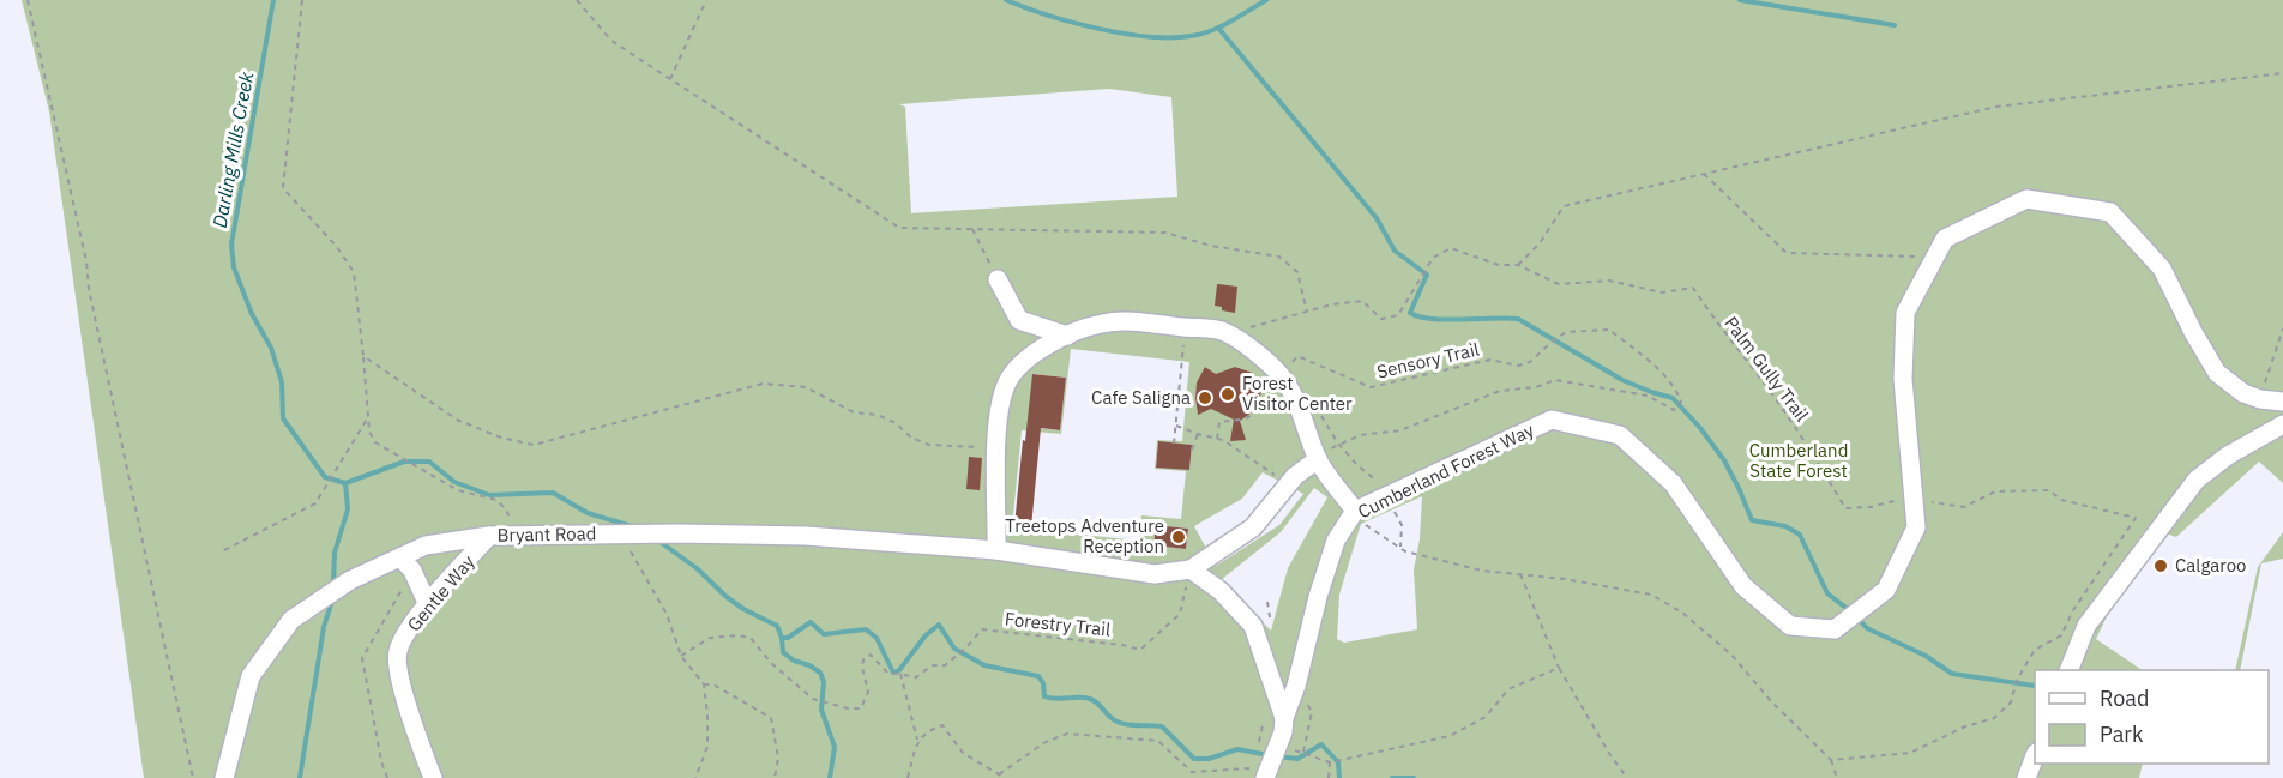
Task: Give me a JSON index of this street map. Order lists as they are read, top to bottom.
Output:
{
  "streets": {
    "lane": ["Cumberland Forest Way", "Bryant Road", "Gentle Way"],
    "path": ["Sensory Trail", "Palm Gully Trail", "Forestry Trail"]
  },
  "crossings": [
    ["Palm Gully Trail", "Cumberland Forest Way"],
    ["Bryant Road", "Gentle Way"],
    ["Bryant Road", "Forestry Trail"]
  ],
  "water": ["Darling Mills Creek"],
  "parks": ["Cumberland State Forest"],
  "places": [
    "Forest Visitor Center",
    "Cafe Saligna",
    "Treetops Adventure Reception",
    "Calgaroo"
  ],
  "legend": ["Road", "Park"]
}
